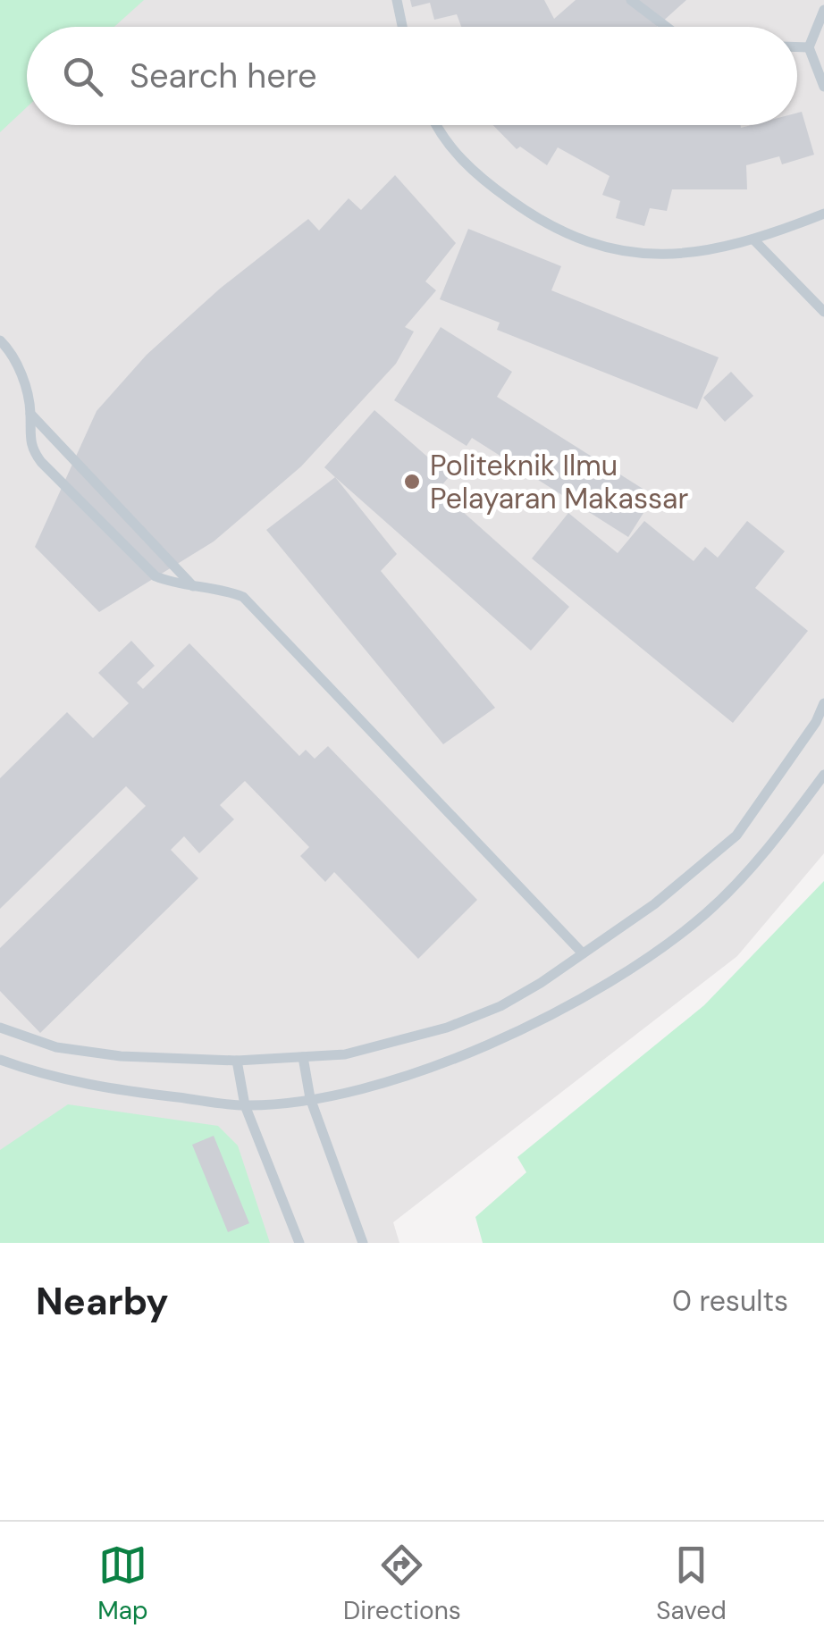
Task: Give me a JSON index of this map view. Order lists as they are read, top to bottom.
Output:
{
  "places": ["Politeknik Ilmu Pelayaran Makassar"],
  "page": {
    "search": "Search here",
    "heading": ["Nearby", "0 results"],
    "nav": ["Map", "Directions", "Saved"]
  }
}
